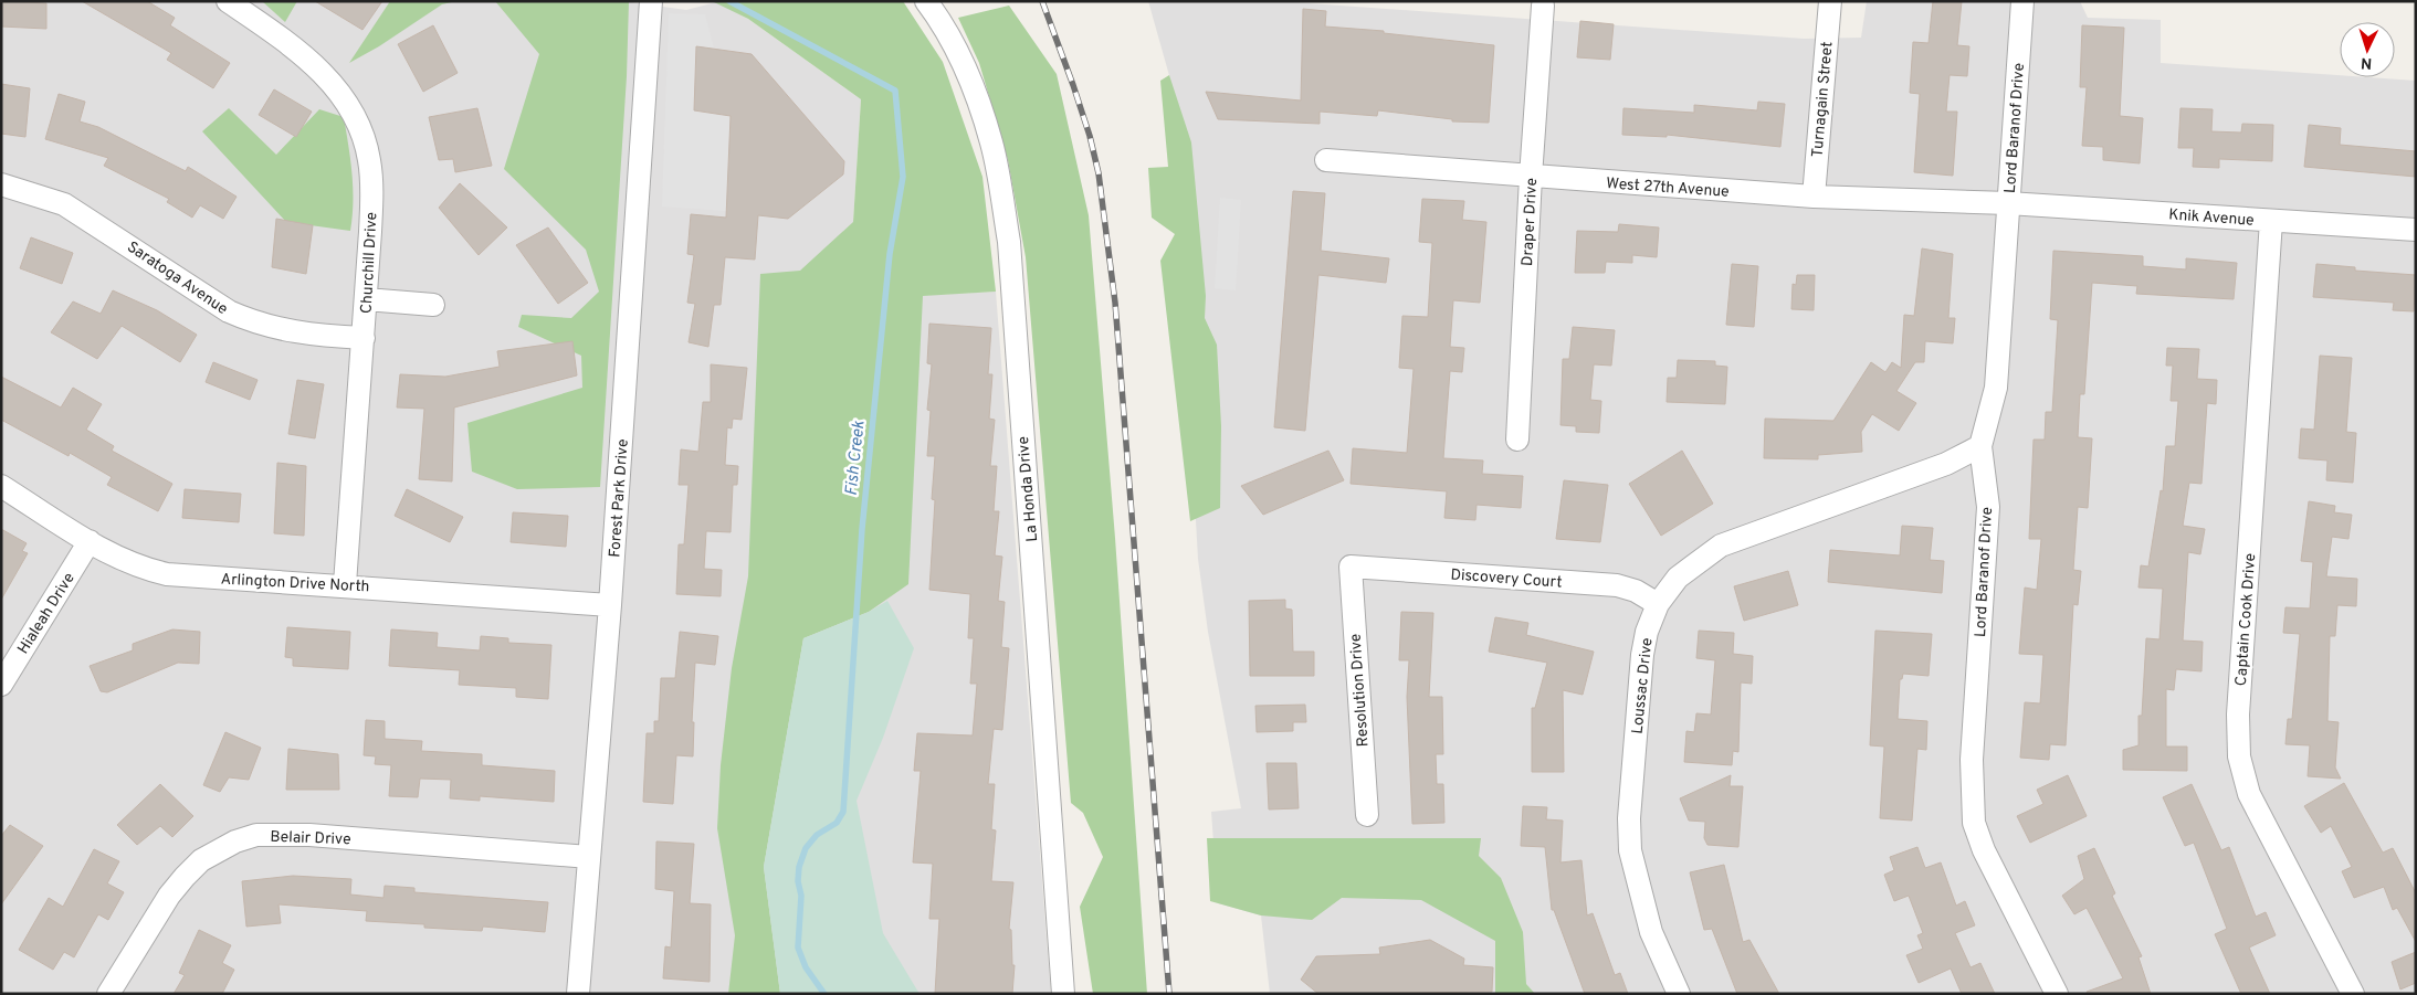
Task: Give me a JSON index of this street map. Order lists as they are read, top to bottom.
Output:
{
  "streets": {
    "street": [
      "Turnagain Street",
      "Lord Baranof Drive",
      "West 27th Avenue",
      "Knik Avenue",
      "Draper Drive",
      "Churchill Drive",
      "Saratoga Avenue",
      "La Honda Drive",
      "Forest Park Drive",
      "Discovery Court",
      "Arlington Drive North",
      "Hialeah Drive",
      "Captain Cook Drive",
      "Loussac Drive",
      "Resolution Drive",
      "Belair Drive"
    ]
  },
  "crossings": [
    ["Turnagain Street", "West 27th Avenue"],
    ["Lord Baranof Drive", "West 27th Avenue"],
    ["Lord Baranof Drive", "Knik Avenue"],
    ["Lord Baranof Drive", "Loussac Drive"],
    ["West 27th Avenue", "Knik Avenue"],
    ["West 27th Avenue", "Draper Drive"],
    ["Knik Avenue", "Captain Cook Drive"],
    ["Churchill Drive", "Saratoga Avenue"],
    ["Churchill Drive", "Arlington Drive North"],
    ["Forest Park Drive", "Arlington Drive North"],
    ["Forest Park Drive", "Belair Drive"],
    ["Discovery Court", "Loussac Drive"],
    ["Discovery Court", "Resolution Drive"],
    ["Arlington Drive North", "Hialeah Drive"]
  ],
  "water": ["Fish Creek"],
  "north": "bottom"
}
